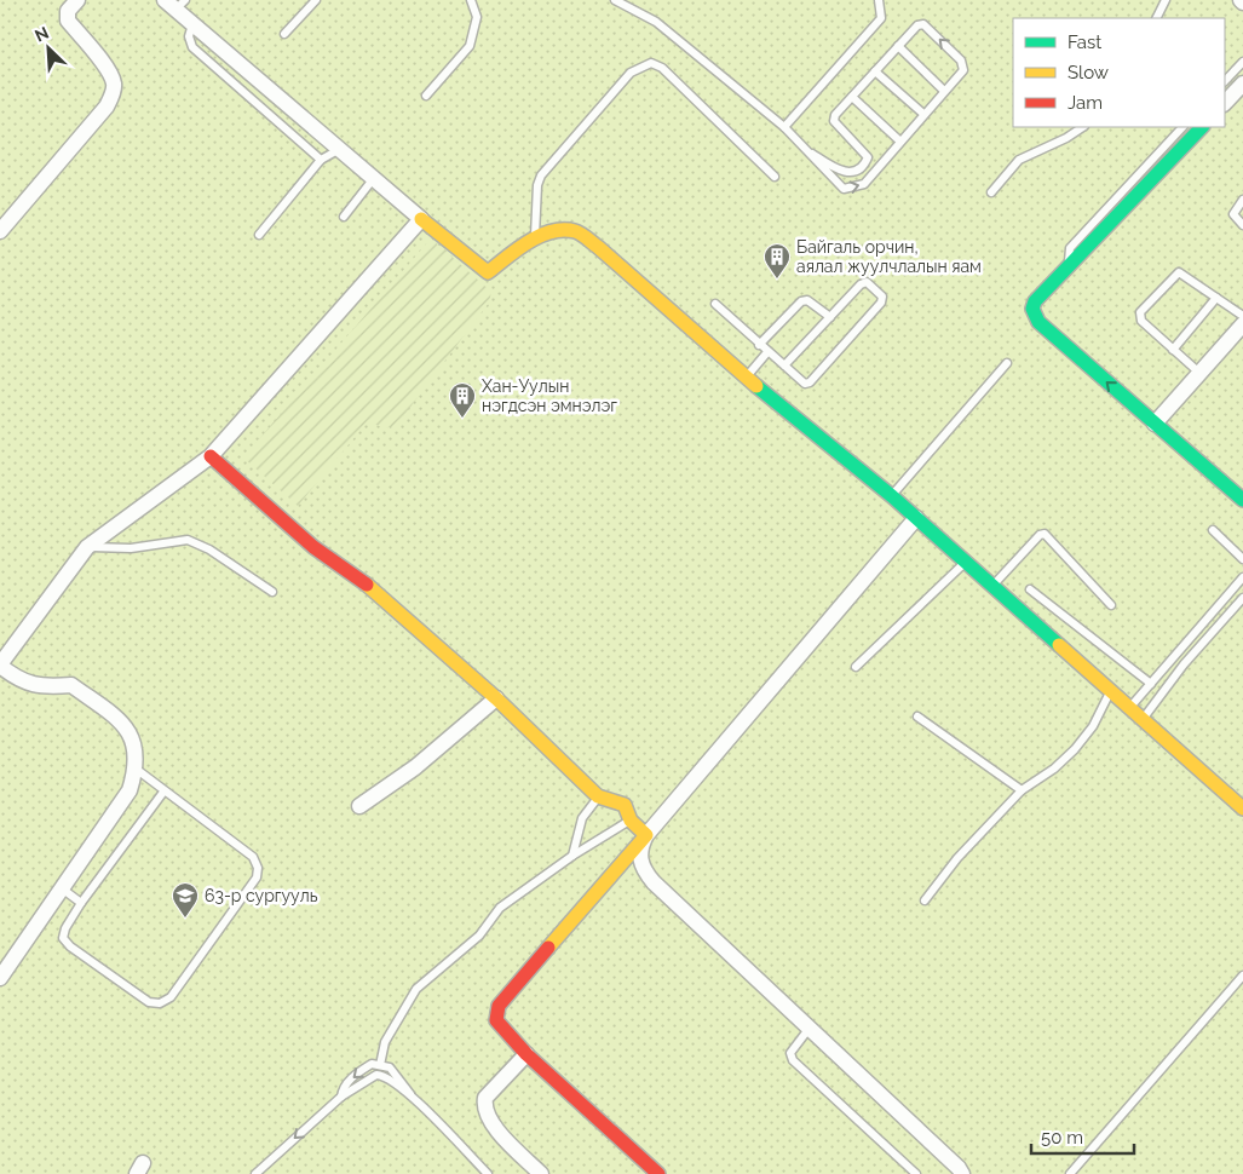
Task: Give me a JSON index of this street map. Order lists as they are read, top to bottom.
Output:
{
  "places": {
    "building": ["Байгаль орчин, аялал жуулчлалын яам", "Хан-Уулын нэгдсэн эмнэлэг"],
    "school or university": ["63-р сургууль"]
  },
  "legend": ["Fast", "Slow", "Jam"],
  "scale_bar": "50 m",
  "north": "top left"
}
